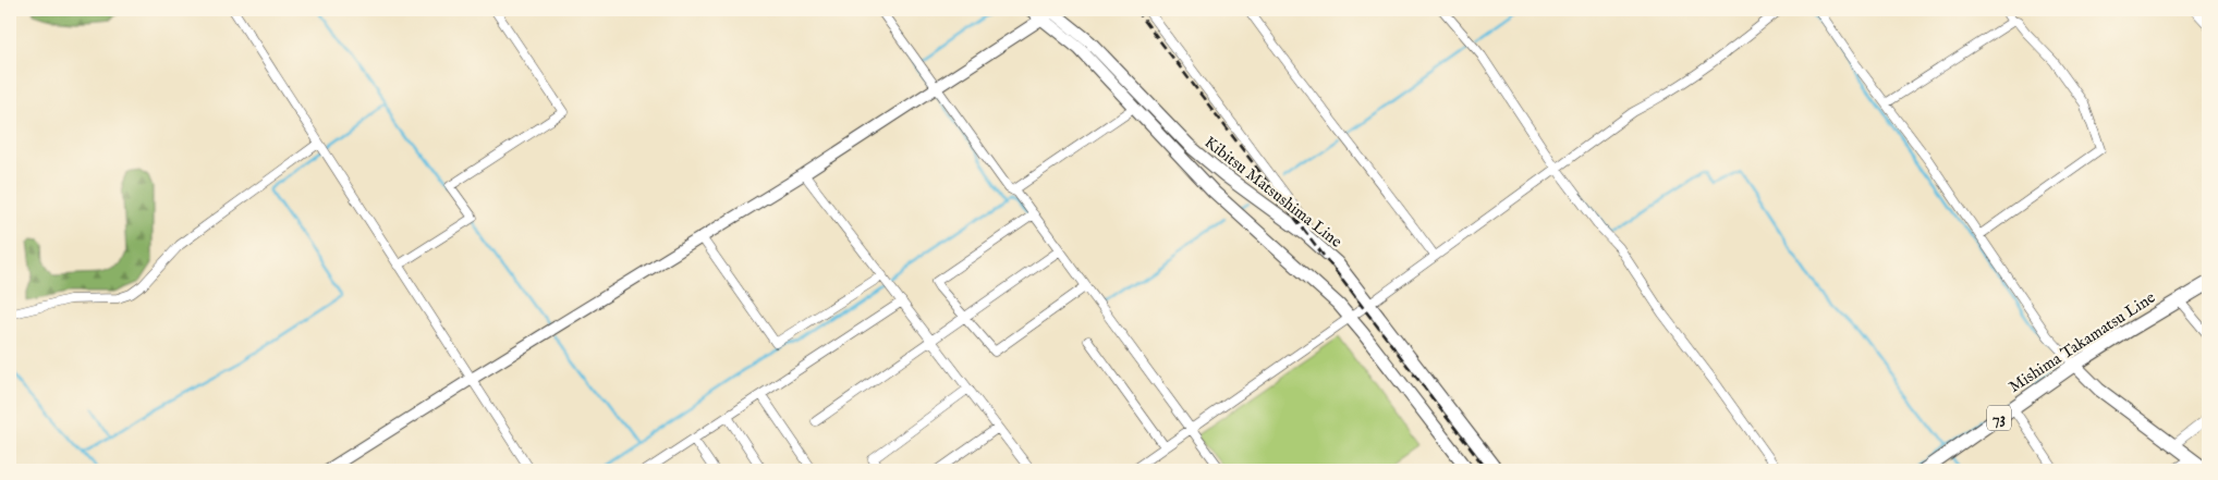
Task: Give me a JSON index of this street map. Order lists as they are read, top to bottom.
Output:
{
  "streets": {
    "main road": ["Kibitsu Matsushima Line", "Mishima Takamatsu Line", "73"]
  }
}
